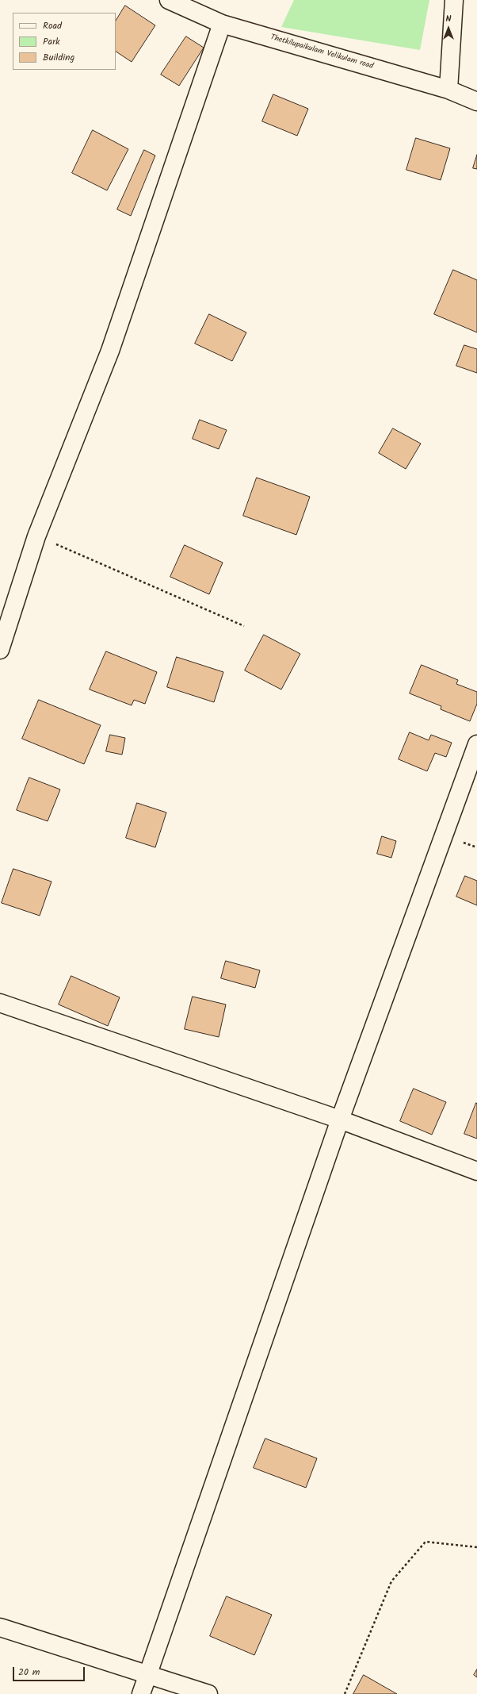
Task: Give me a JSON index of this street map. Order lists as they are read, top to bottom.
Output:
{
  "streets": {
    "street": ["Thetkilupaikulam Velikulam road"]
  },
  "legend": ["Road", "Park", "Building"],
  "scale_bar": "20 m",
  "north": "top"
}
